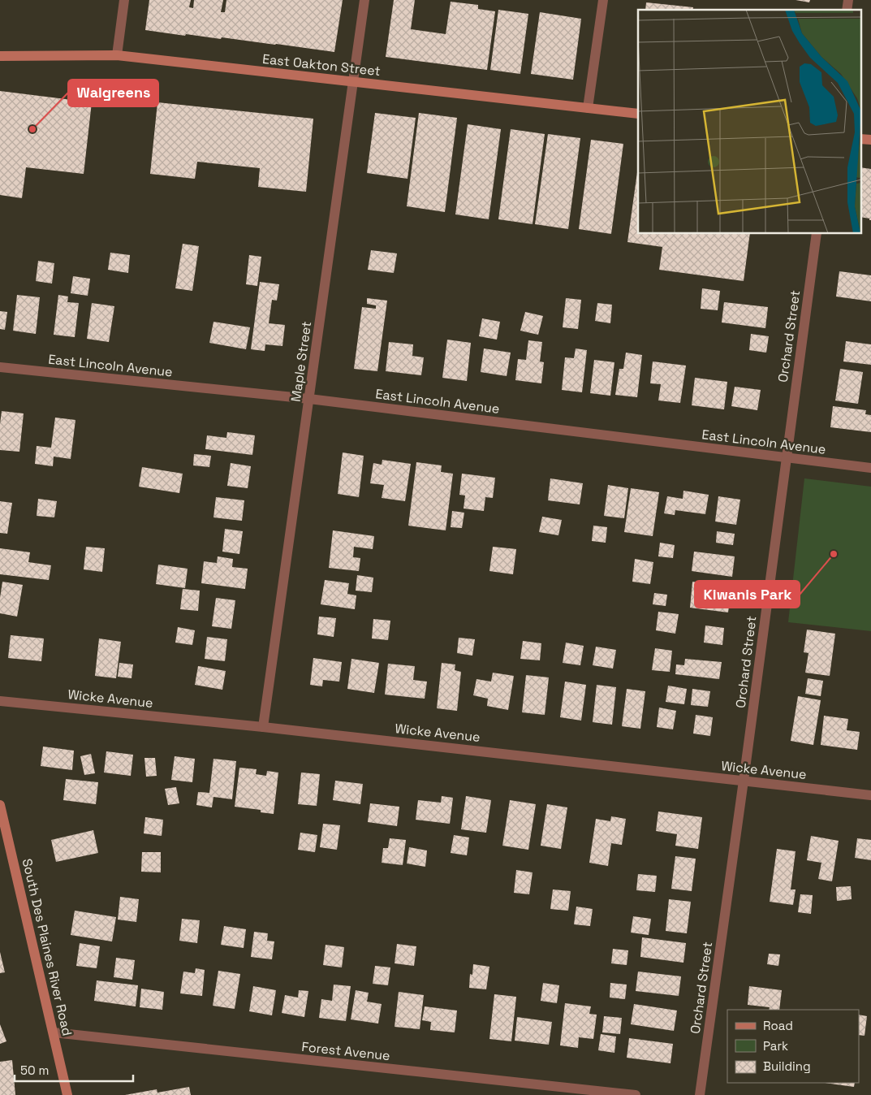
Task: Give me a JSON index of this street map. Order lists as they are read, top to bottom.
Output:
{
  "streets": {
    "main road": ["East Oakton Street", "South Des Plaines River Road"],
    "street": [
      "Orchard Street",
      "Maple Street",
      "East Lincoln Avenue",
      "Wicke Avenue",
      "Forest Avenue"
    ]
  },
  "crossings": [
    ["East Oakton Street", "Maple Street"],
    ["Orchard Street", "East Lincoln Avenue"],
    ["Orchard Street", "Wicke Avenue"],
    ["Maple Street", "East Lincoln Avenue"],
    ["Maple Street", "Wicke Avenue"],
    ["South Des Plaines River Road", "Forest Avenue"]
  ],
  "places": ["Walgreens", "Kiwanis Park"],
  "legend": ["Road", "Park", "Building"],
  "scale_bar": "50 m"
}
